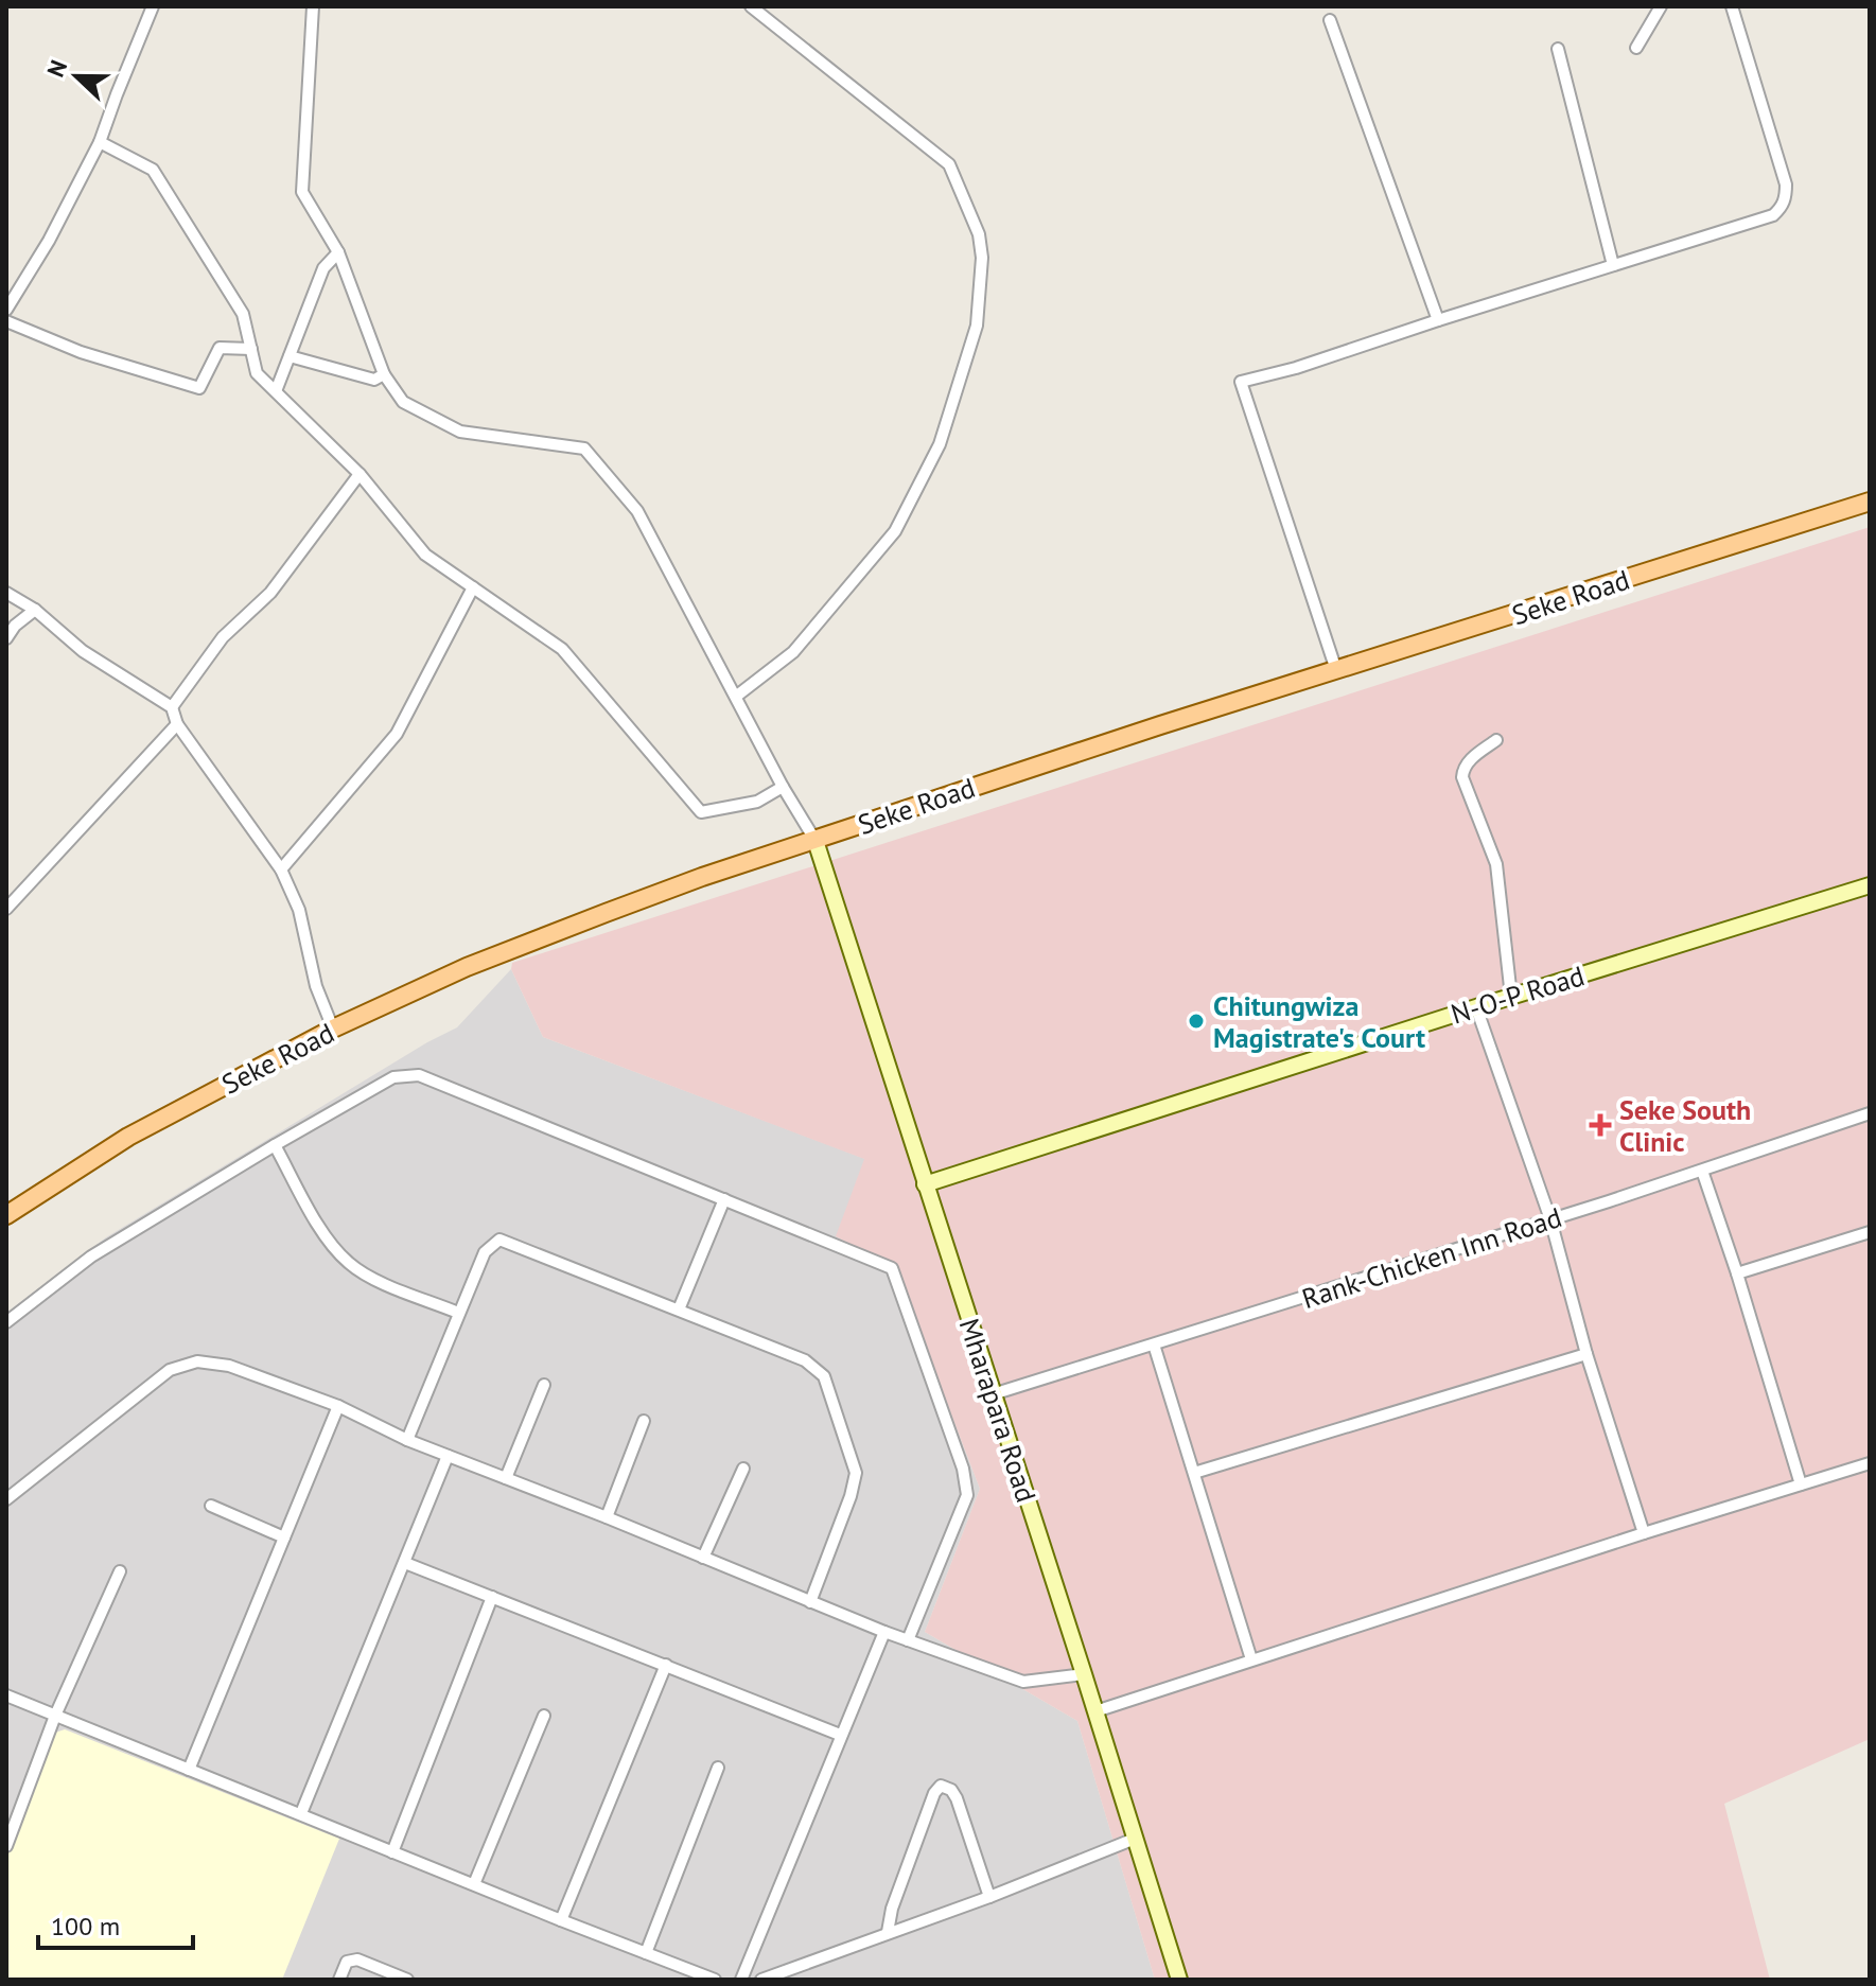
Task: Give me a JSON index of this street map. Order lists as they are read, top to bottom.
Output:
{
  "streets": {
    "main road": ["Seke Road", "N-O-P Road", "Mharapara Road"],
    "street": ["Rank-Chicken Inn Road"]
  },
  "crossings": [
    ["Seke Road", "Mharapara Road"],
    ["N-O-P Road", "Mharapara Road"],
    ["Rank-Chicken Inn Road", "Mharapara Road"]
  ],
  "places": {
    "other": ["Chitungwiza Magistrate's Court"],
    "health": ["Seke South Clinic"]
  },
  "scale_bar": "100 m",
  "north": "left"
}
